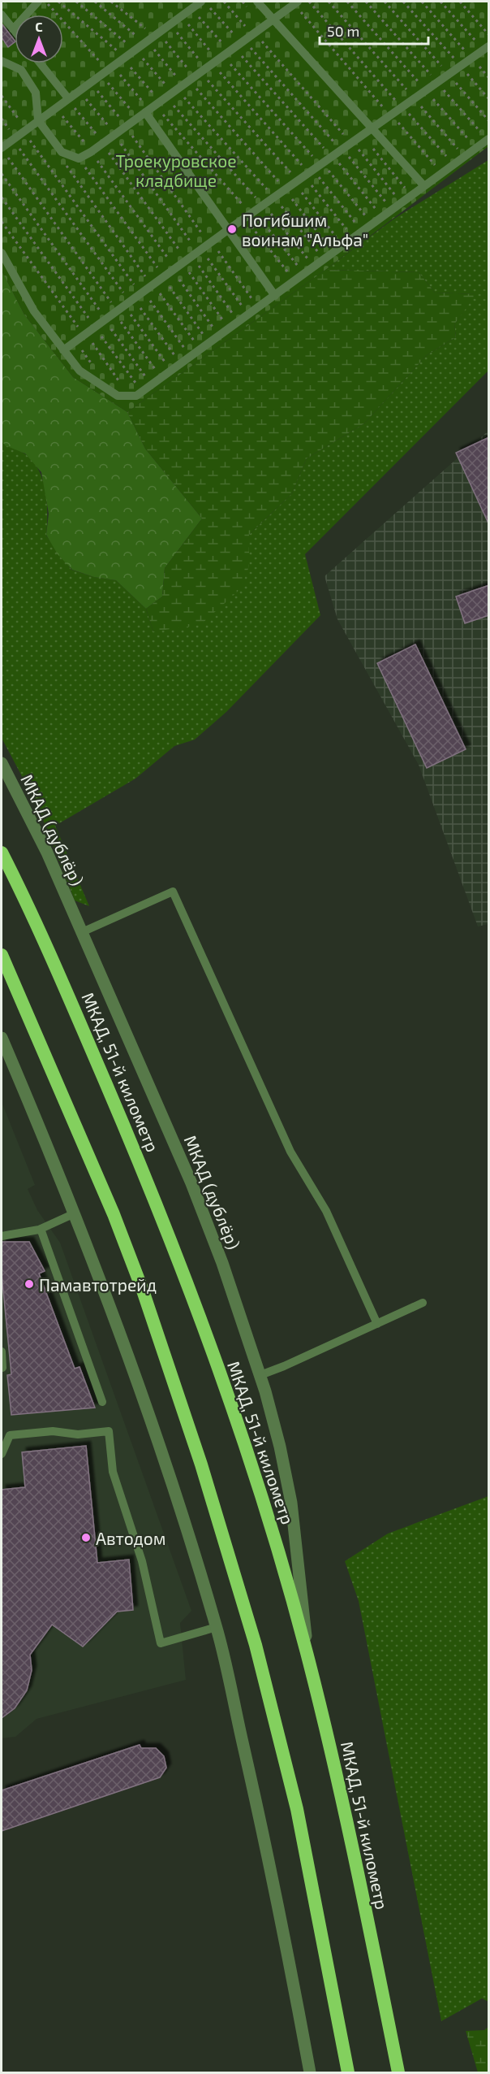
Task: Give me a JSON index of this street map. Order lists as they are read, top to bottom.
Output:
{
  "streets": {
    "highway": ["МКАД, 51-й километр"],
    "street": ["МКАД (дублёр)"]
  },
  "crossings": [
    ["МКАД (дублёр)", "МКАД, 51-й километр"]
  ],
  "parks": ["Троекуровское кладбище"],
  "places": ["Погибшим воинам \"Альфа\"", "Памавтотрейд", "Автодом"],
  "scale_bar": "50 m",
  "north": "top"
}
